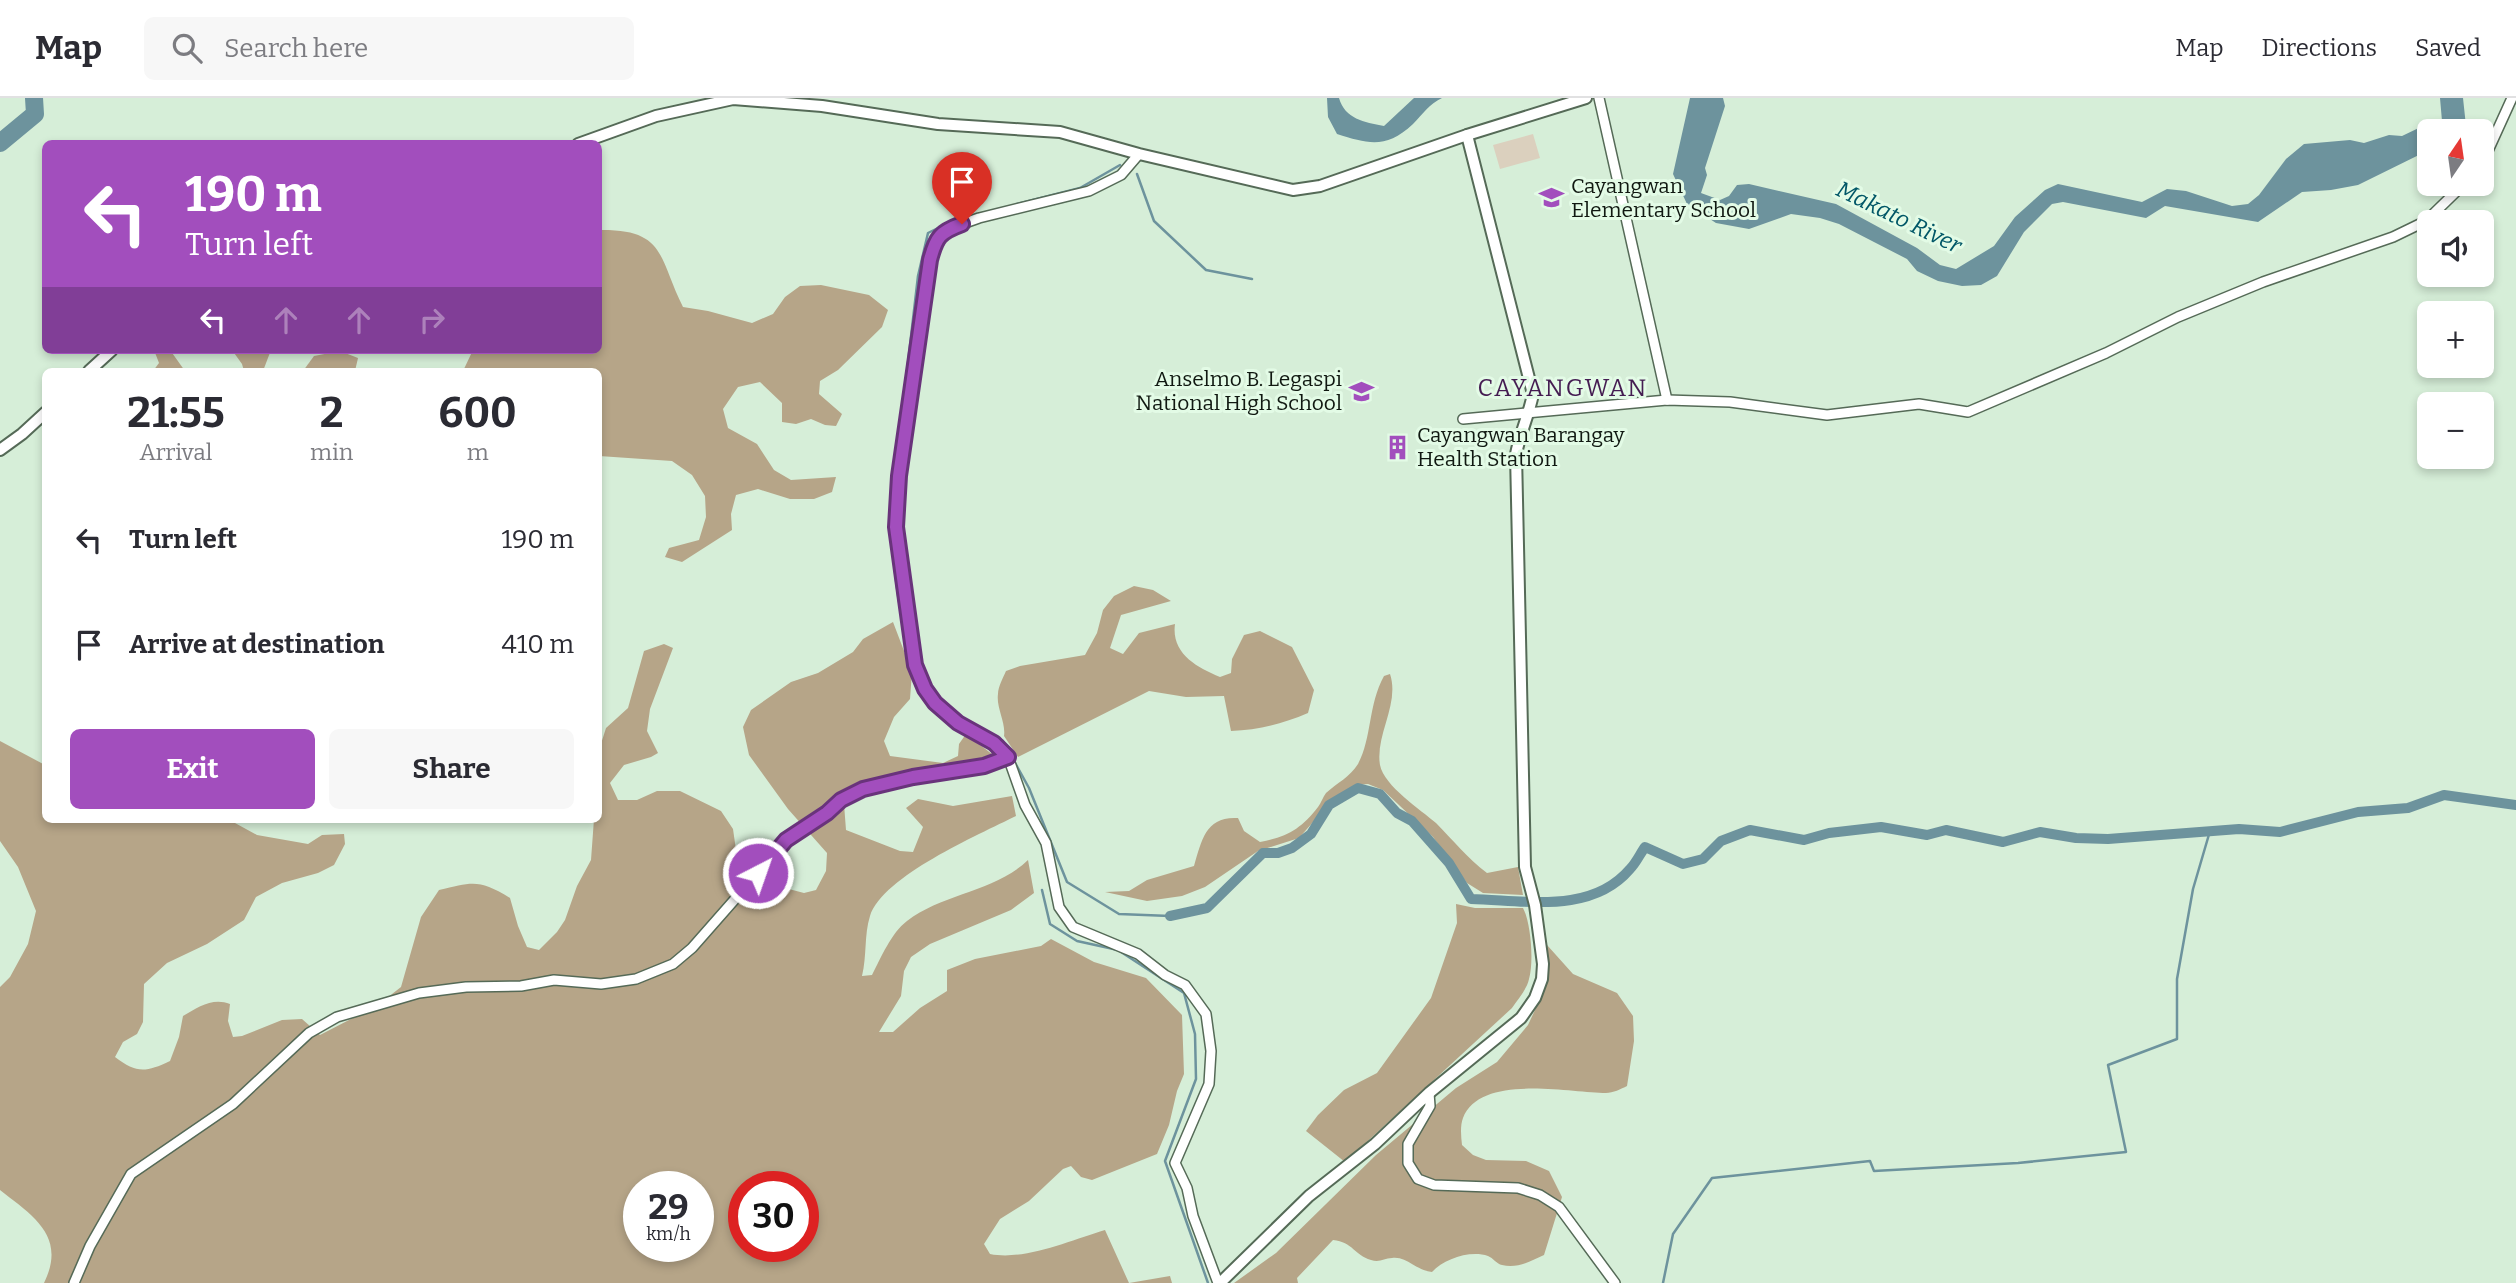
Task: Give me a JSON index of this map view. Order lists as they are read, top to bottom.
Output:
{
  "districts": ["CAYANGWAN"],
  "water": ["Makato River"],
  "places": {
    "school or university": ["Cayangwan Elementary School", "Anselmo B. Legaspi National High School"],
    "building": ["Cayangwan Barangay Health Station"]
  },
  "north": "top",
  "page": {
    "header": "Map",
    "search": "Search here",
    "nav": ["Map", "Directions", "Saved"],
    "map_buttons": ["+", "−"],
    "turn": ["190 m", "Turn left"],
    "eta": [
      "21:55",
      "Arrival",
      "2",
      "min",
      "600",
      "m"
    ],
    "list": [
      {
        "name": "Turn left",
        "value": "190 m"
      },
      {
        "name": "Arrive at destination",
        "value": "410 m"
      }
    ],
    "buttons": ["Exit", "Share"],
    "speed": "29 km/h",
    "limit": "30"
  }
}
